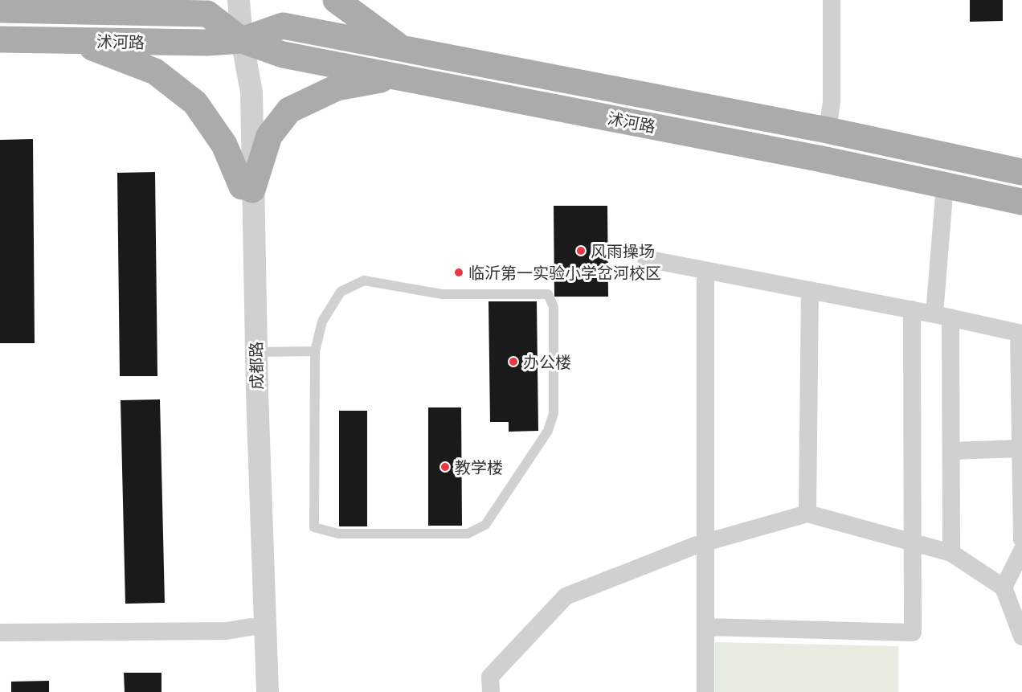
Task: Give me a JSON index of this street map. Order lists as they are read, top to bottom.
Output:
{
  "streets": {
    "main road": ["沭河路"],
    "street": ["成都路"]
  },
  "crossings": [
    ["沭河路", "成都路"]
  ],
  "places": [
    "风雨操场",
    "临沂第一实验小学岔河校区",
    "办公楼",
    "教学楼"
  ]
}
